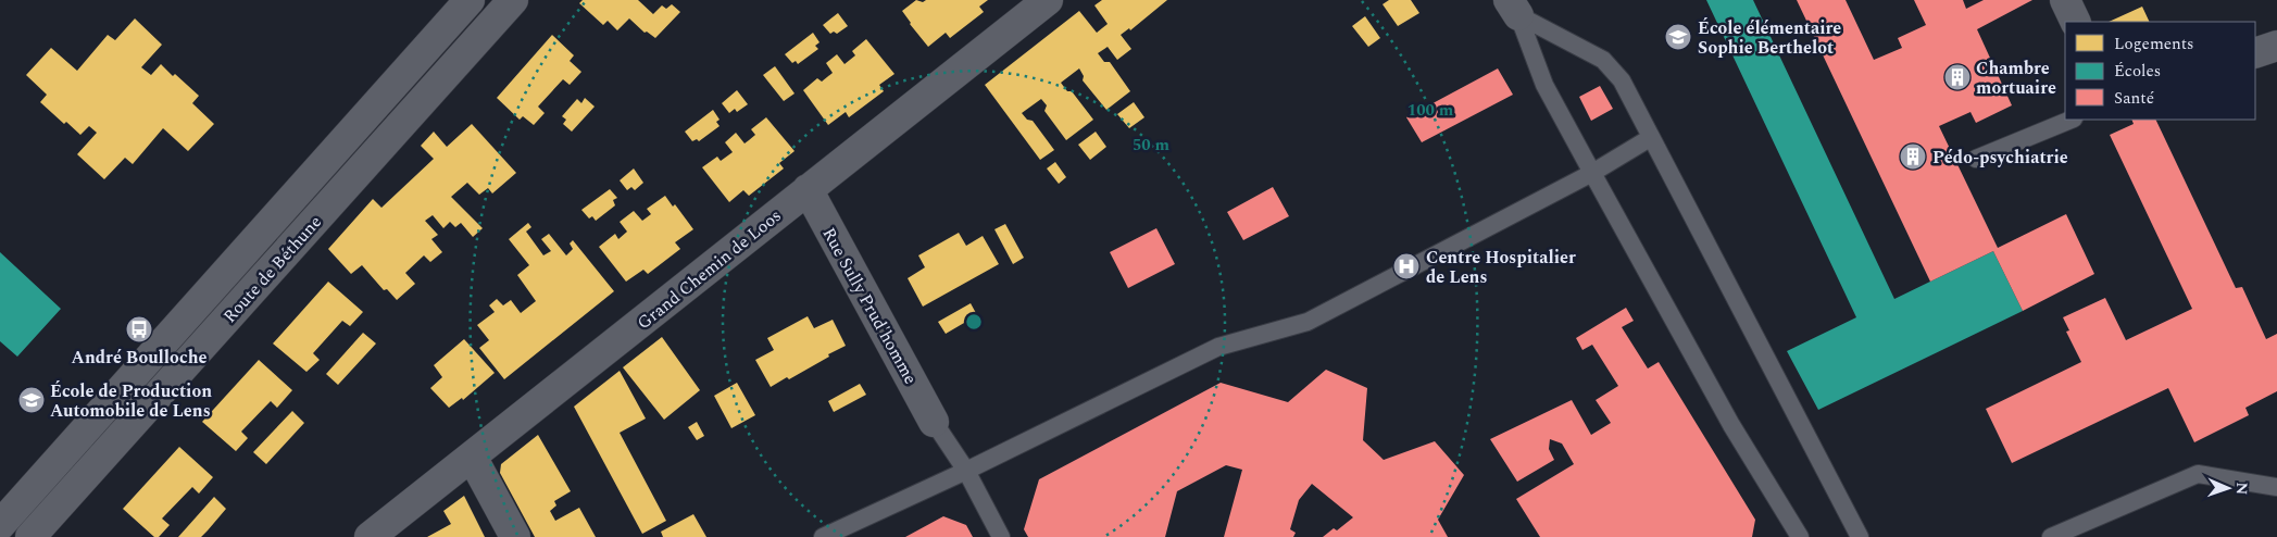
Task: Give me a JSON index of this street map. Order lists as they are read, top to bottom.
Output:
{
  "streets": {
    "main road": ["Route de Béthune", "Grand Chemin de Loos", "Rue Sully Prud'homme"]
  },
  "crossings": [
    ["Grand Chemin de Loos", "Rue Sully Prud'homme"]
  ],
  "places": {
    "school or university": ["École élémentaire Sophie Berthelot", "École de Production Automobile de Lens"],
    "building": ["Chambre mortuaire", "Pédo-psychiatrie"],
    "hospital": ["Centre Hospitalier de Lens"],
    "bus stop": ["André Boulloche"]
  },
  "legend": ["Logements", "Écoles", "Santé"],
  "north": "right",
  "rings": ["100 m", "50 m"]
}
